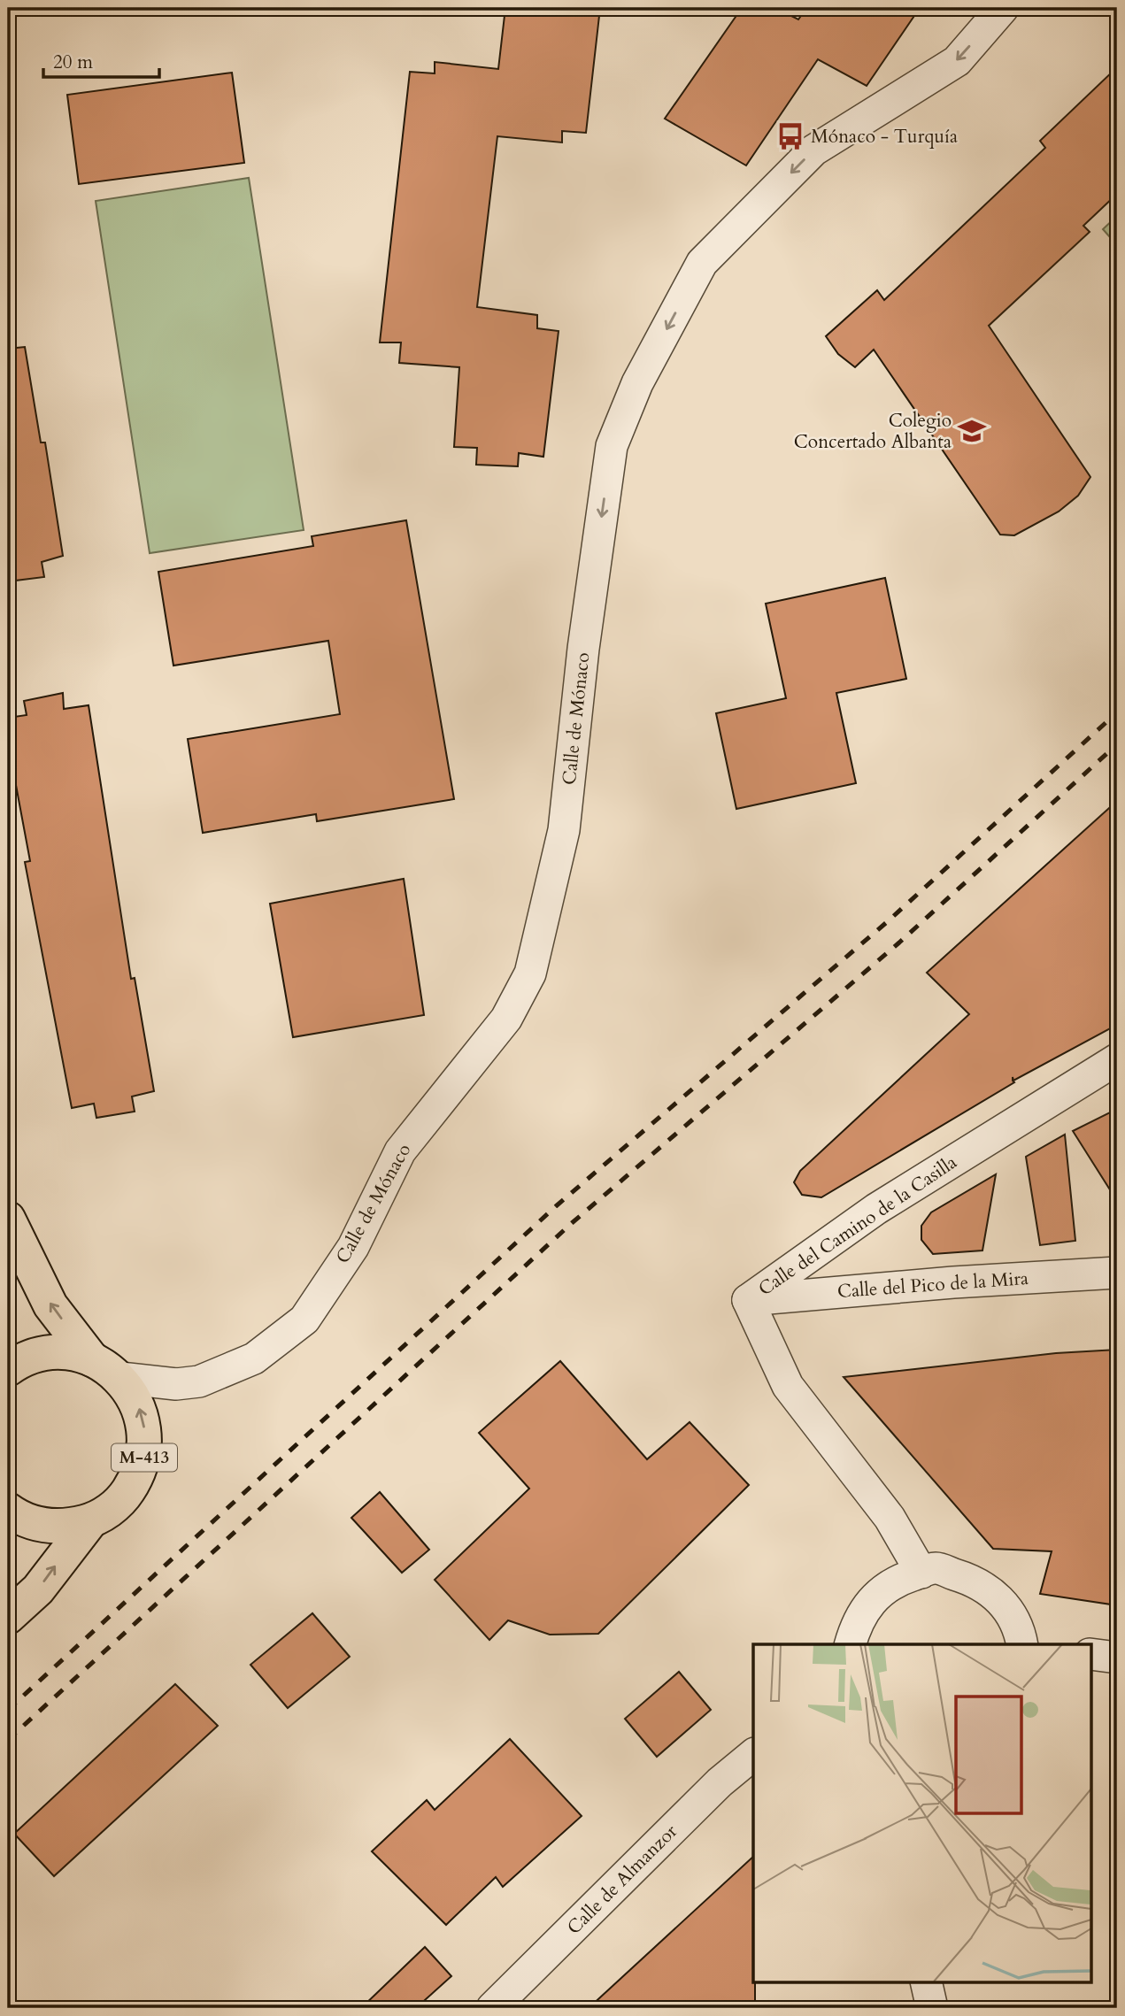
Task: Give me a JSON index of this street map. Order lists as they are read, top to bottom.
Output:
{
  "streets": {
    "main road": ["M-413"],
    "street": [
      "Calle de Mónaco",
      "Calle del Camino de la Casilla",
      "Calle del Pico de la Mira",
      "Calle de Almanzor"
    ]
  },
  "crossings": [
    ["Calle de Mónaco", "M-413"],
    ["Calle del Camino de la Casilla", "Calle del Pico de la Mira"]
  ],
  "one_way": ["Calle de Mónaco"],
  "places": {
    "bus stop": ["Mónaco - Turquía"],
    "school or university": ["Colegio Concertado Albanta"]
  },
  "scale_bar": "20 m"
}
